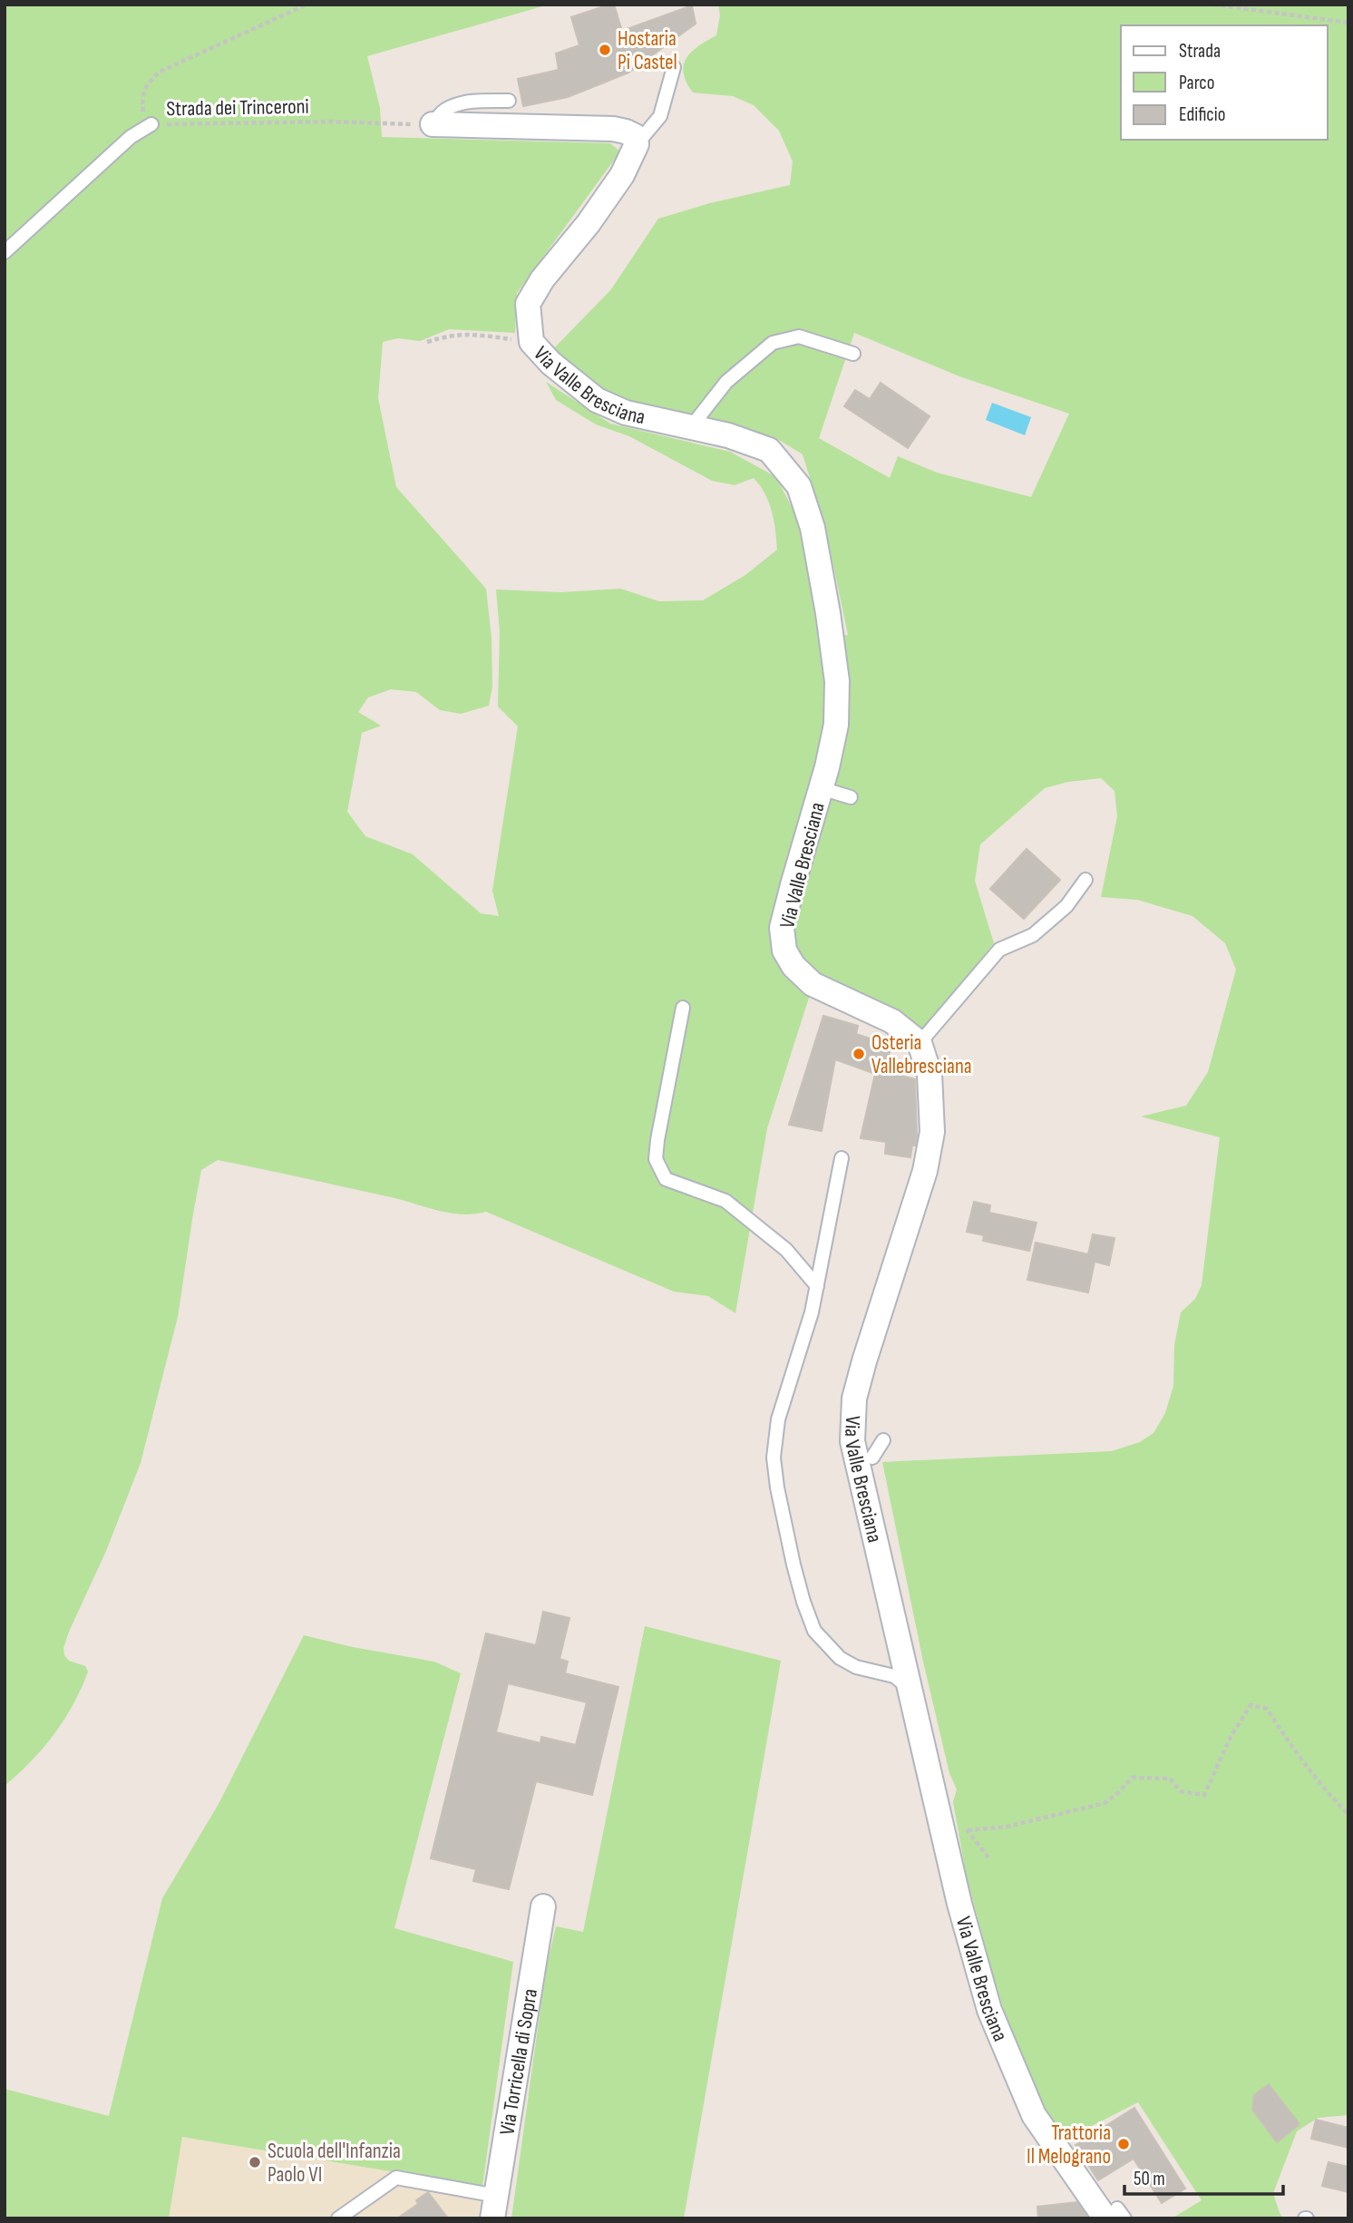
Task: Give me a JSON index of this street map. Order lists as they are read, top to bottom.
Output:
{
  "streets": {
    "street": ["Via Valle Bresciana", "Via Torricella di Sopra"],
    "path": ["Strada dei Trinceroni"]
  },
  "places": [
    "Hostaria Pi Castel",
    "Osteria Vallebresciana",
    "Trattoria Il Melograno",
    "Scuola dell'Infanzia Paolo VI"
  ],
  "legend": ["Strada", "Parco", "Edificio"],
  "scale_bar": "50 m"
}
